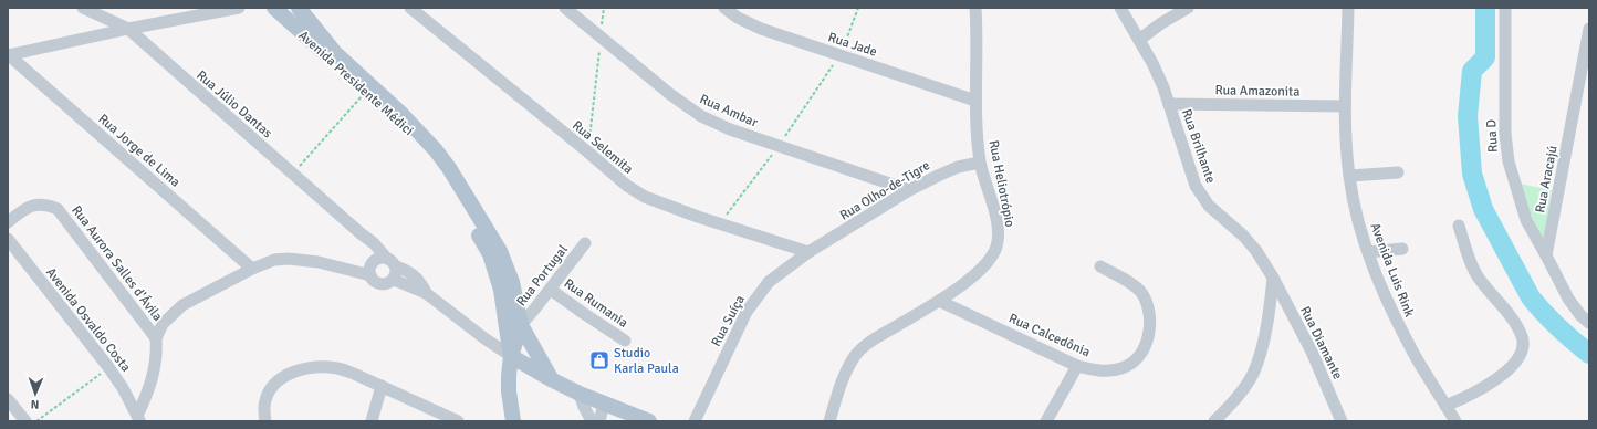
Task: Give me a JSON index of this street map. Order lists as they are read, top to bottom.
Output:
{
  "streets": {
    "main road": ["Avenida Presidente Médici"],
    "street": [
      "Rua Jade",
      "Rua Amazonita",
      "Rua Júlio Dantas",
      "Rua Ambar",
      "Rua D",
      "Rua Brilhante",
      "Rua Selemita",
      "Rua Jorge de Lima",
      "Rua Aracajú",
      "Rua Heliotrópio",
      "Rua Olho-de-Tigre",
      "Rua Aurora Salles d'Ávila",
      "Avenida Luis Rink",
      "Rua Portugal",
      "Rua Rumania",
      "Avenida Osvaldo Costa",
      "Rua Suíça",
      "Rua Calcedônia",
      "Rua Diamante"
    ]
  },
  "crossings": [
    ["Rua Jade", "Rua Heliotrópio"],
    ["Avenida Presidente Médici", "Rua Júlio Dantas"],
    ["Avenida Presidente Médici", "Rua Portugal"],
    ["Rua Amazonita", "Rua Brilhante"],
    ["Rua Amazonita", "Avenida Luis Rink"],
    ["Rua Júlio Dantas", "Rua Aurora Salles d'Ávila"],
    ["Rua Ambar", "Rua Olho-de-Tigre"],
    ["Rua D", "Rua Aracajú"],
    ["Rua Brilhante", "Rua Diamante"],
    ["Rua Selemita", "Rua Olho-de-Tigre"],
    ["Rua Selemita", "Rua Suíça"],
    ["Rua Jorge de Lima", "Rua Aurora Salles d'Ávila"],
    ["Rua Heliotrópio", "Rua Olho-de-Tigre"],
    ["Rua Heliotrópio", "Rua Calcedônia"],
    ["Rua Olho-de-Tigre", "Rua Suíça"],
    ["Rua Aurora Salles d'Ávila", "Avenida Osvaldo Costa"],
    ["Rua Portugal", "Rua Rumania"]
  ],
  "places": {
    "shop": ["Studio Karla Paula"]
  },
  "north": "bottom"
}
